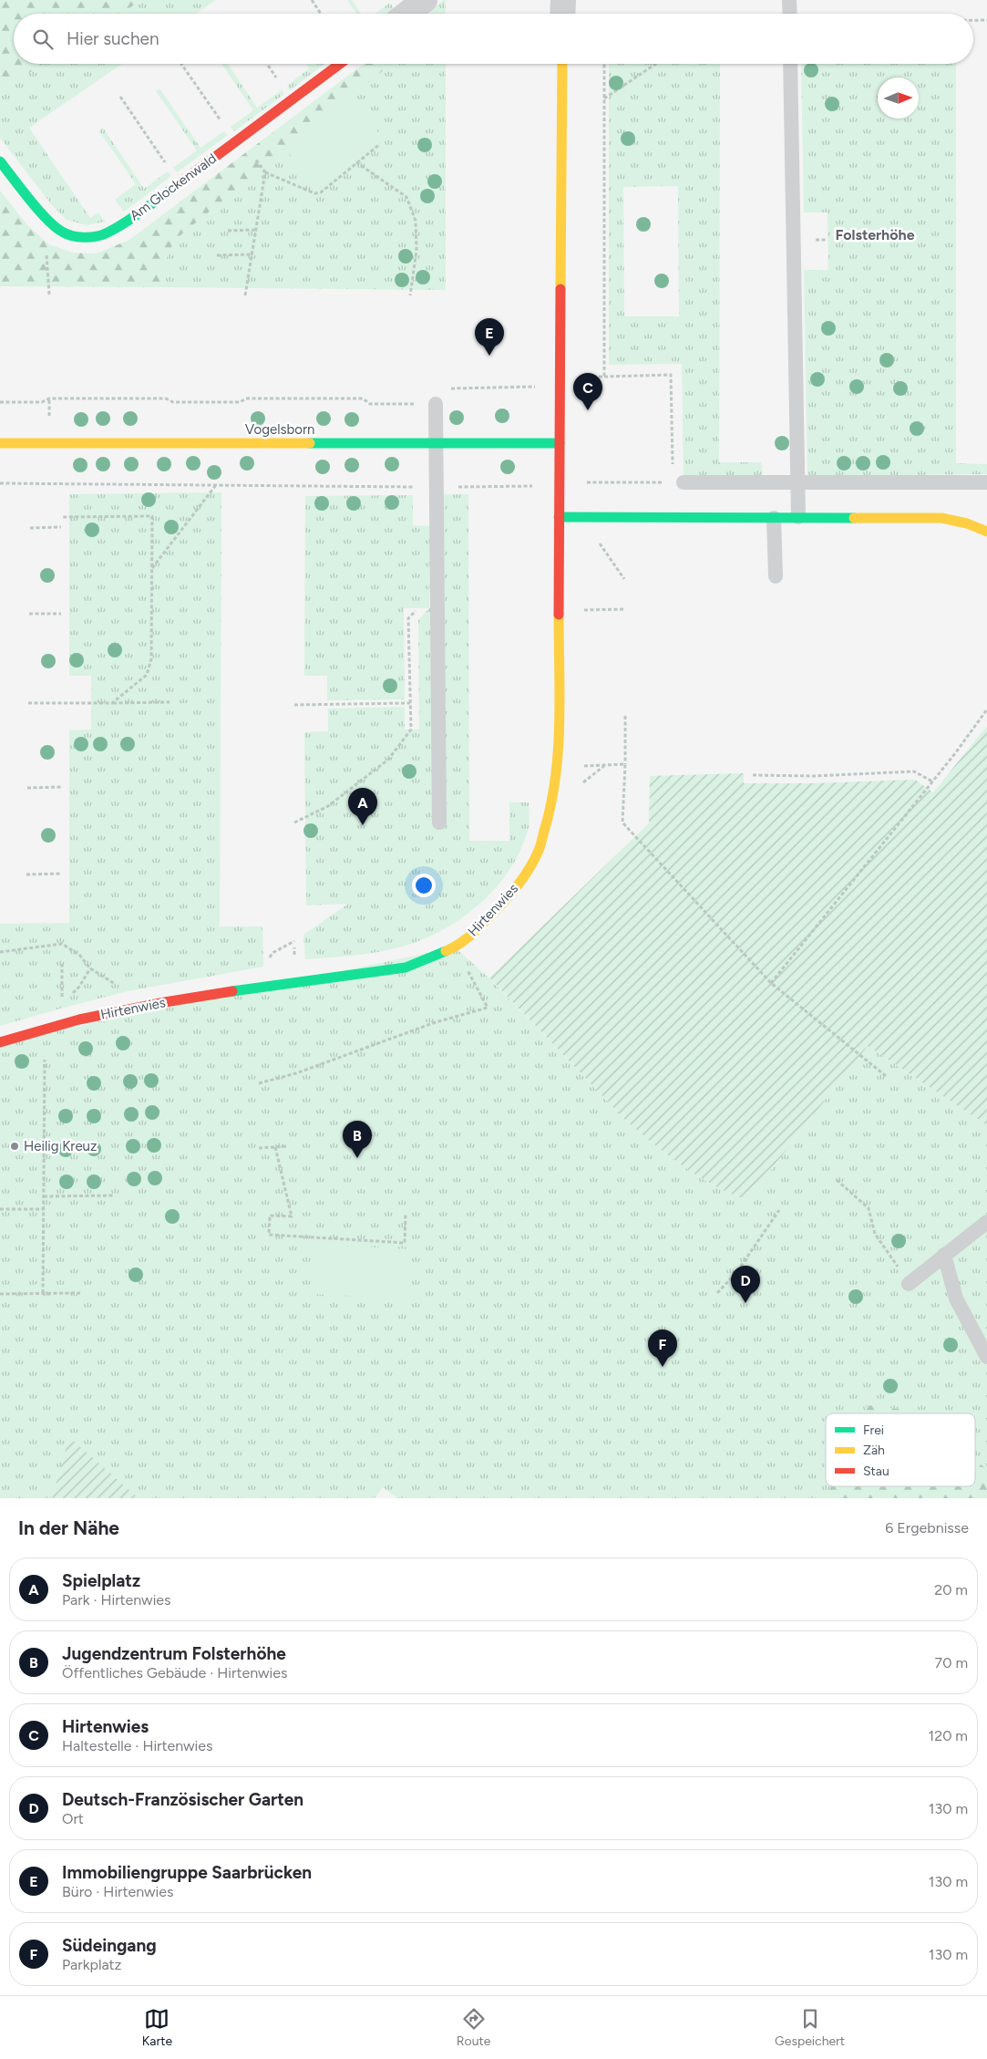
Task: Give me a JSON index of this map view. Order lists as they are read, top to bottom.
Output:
{
  "streets": {
    "street": ["Am Glockenwald", "Vogelsborn", "Hirtenwies"]
  },
  "crossings": [
    ["Vogelsborn", "Hirtenwies"]
  ],
  "districts": ["Folsterhöhe"],
  "places": ["Heilig Kreuz"],
  "legend": ["Frei", "Zäh", "Stau"],
  "north": "right",
  "page": {
    "search": "Hier suchen",
    "pins": [
      "E",
      "C",
      "A",
      "B",
      "D",
      "F"
    ],
    "heading": ["In der Nähe", "6 Ergebnisse"],
    "list": [
      {
        "mark": "A",
        "name": "Spielplatz",
        "note": "Park · Hirtenwies",
        "value": "20 m"
      },
      {
        "mark": "B",
        "name": "Jugendzentrum Folsterhöhe",
        "note": "Öffentliches Gebäude · Hirtenwies",
        "value": "70 m"
      },
      {
        "mark": "C",
        "name": "Hirtenwies",
        "note": "Haltestelle · Hirtenwies",
        "value": "120 m"
      },
      {
        "mark": "D",
        "name": "Deutsch-Französischer Garten",
        "note": "Ort",
        "value": "130 m"
      },
      {
        "mark": "E",
        "name": "Immobiliengruppe Saarbrücken",
        "note": "Büro · Hirtenwies",
        "value": "130 m"
      },
      {
        "mark": "F",
        "name": "Südeingang",
        "note": "Parkplatz",
        "value": "130 m"
      }
    ],
    "nav": ["Karte", "Route", "Gespeichert"]
  }
}
